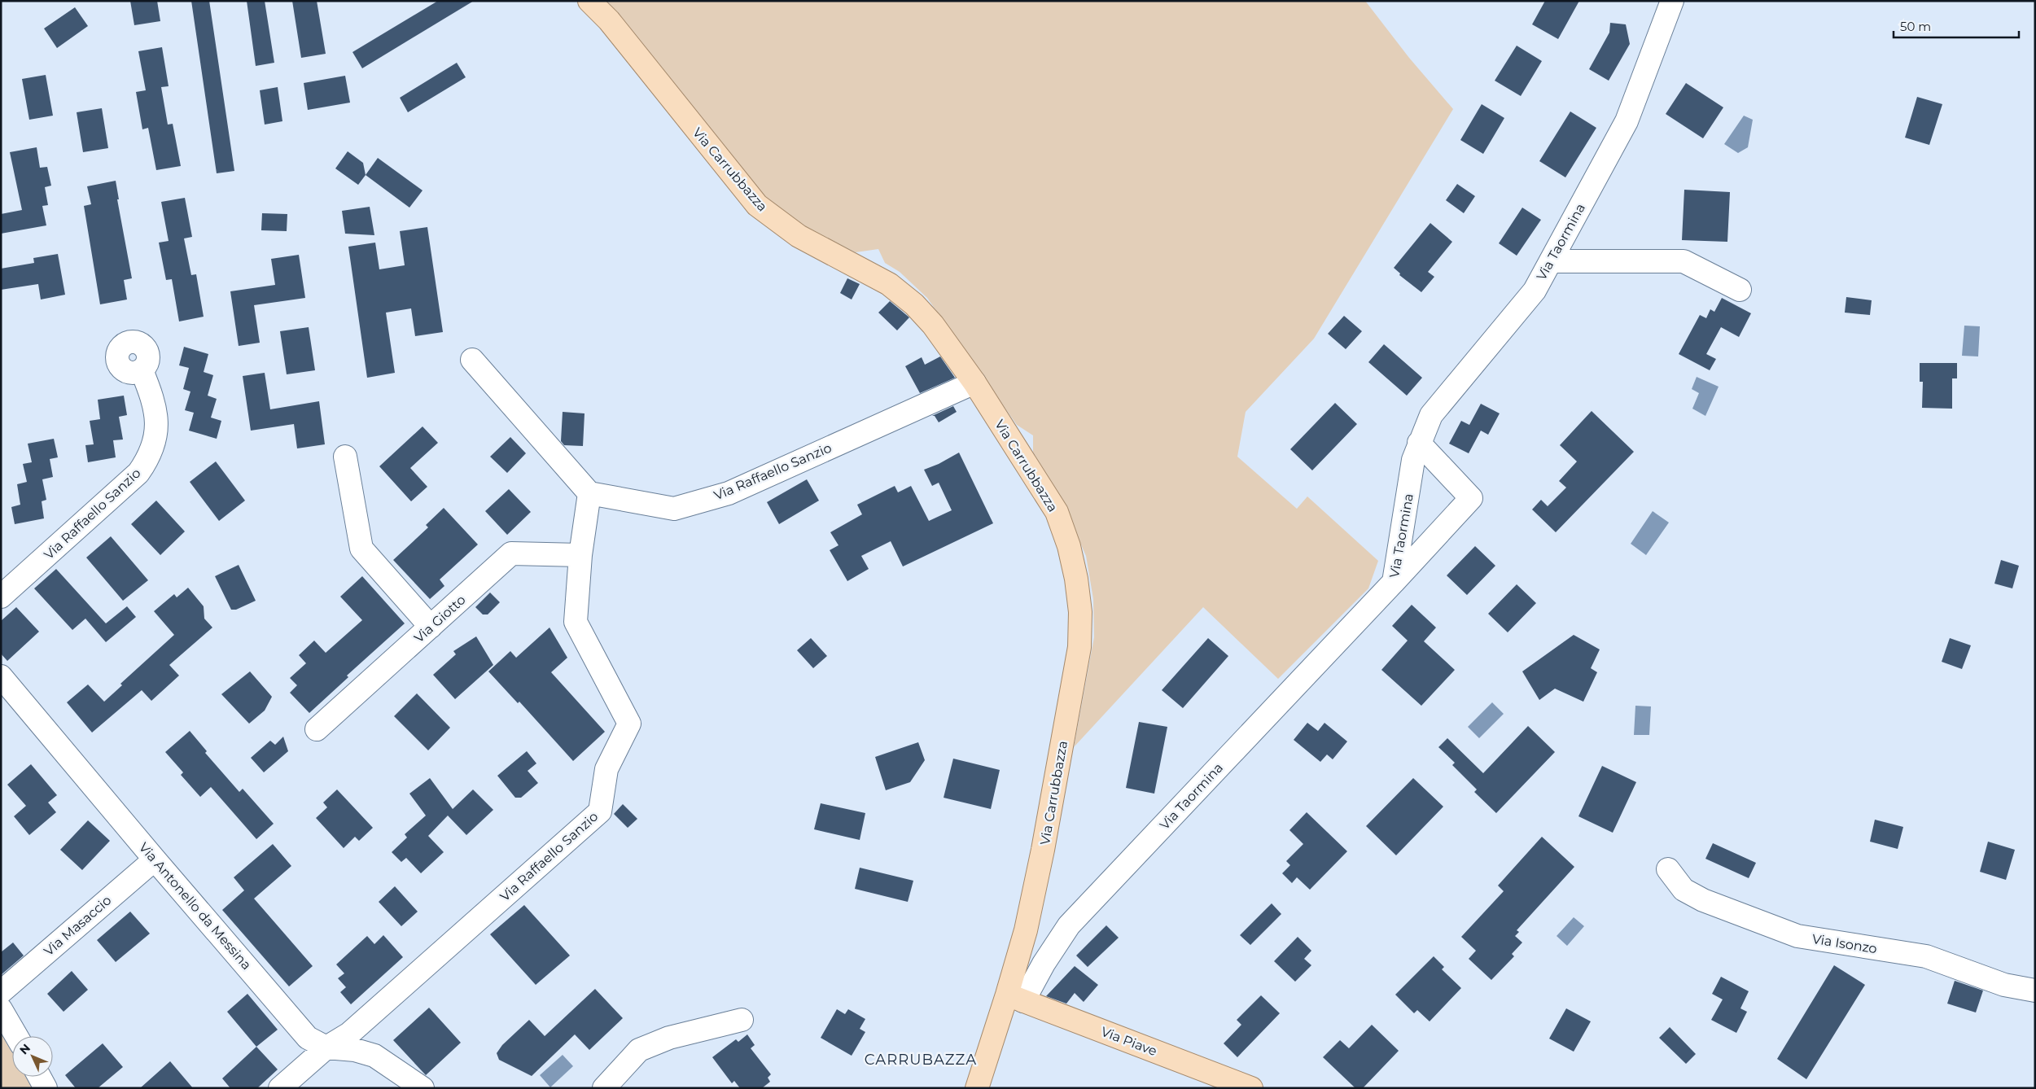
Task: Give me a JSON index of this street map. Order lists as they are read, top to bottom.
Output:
{
  "streets": {
    "main road": ["Via Carrubbazza", "Via Piave"],
    "street": [
      "Via Taormina",
      "Via Raffaello Sanzio",
      "Via Giotto",
      "Via Antonello da Messina",
      "Via Masaccio",
      "Via Isonzo"
    ]
  },
  "crossings": [
    ["Via Carrubbazza", "Via Taormina"],
    ["Via Carrubbazza", "Via Raffaello Sanzio"],
    ["Via Carrubbazza", "Via Piave"],
    ["Via Taormina", "Via Piave"],
    ["Via Raffaello Sanzio", "Via Giotto"],
    ["Via Raffaello Sanzio", "Via Antonello da Messina"],
    ["Via Antonello da Messina", "Via Masaccio"]
  ],
  "districts": ["CARRUBAZZA"],
  "scale_bar": "50 m",
  "north": "top left"
}
